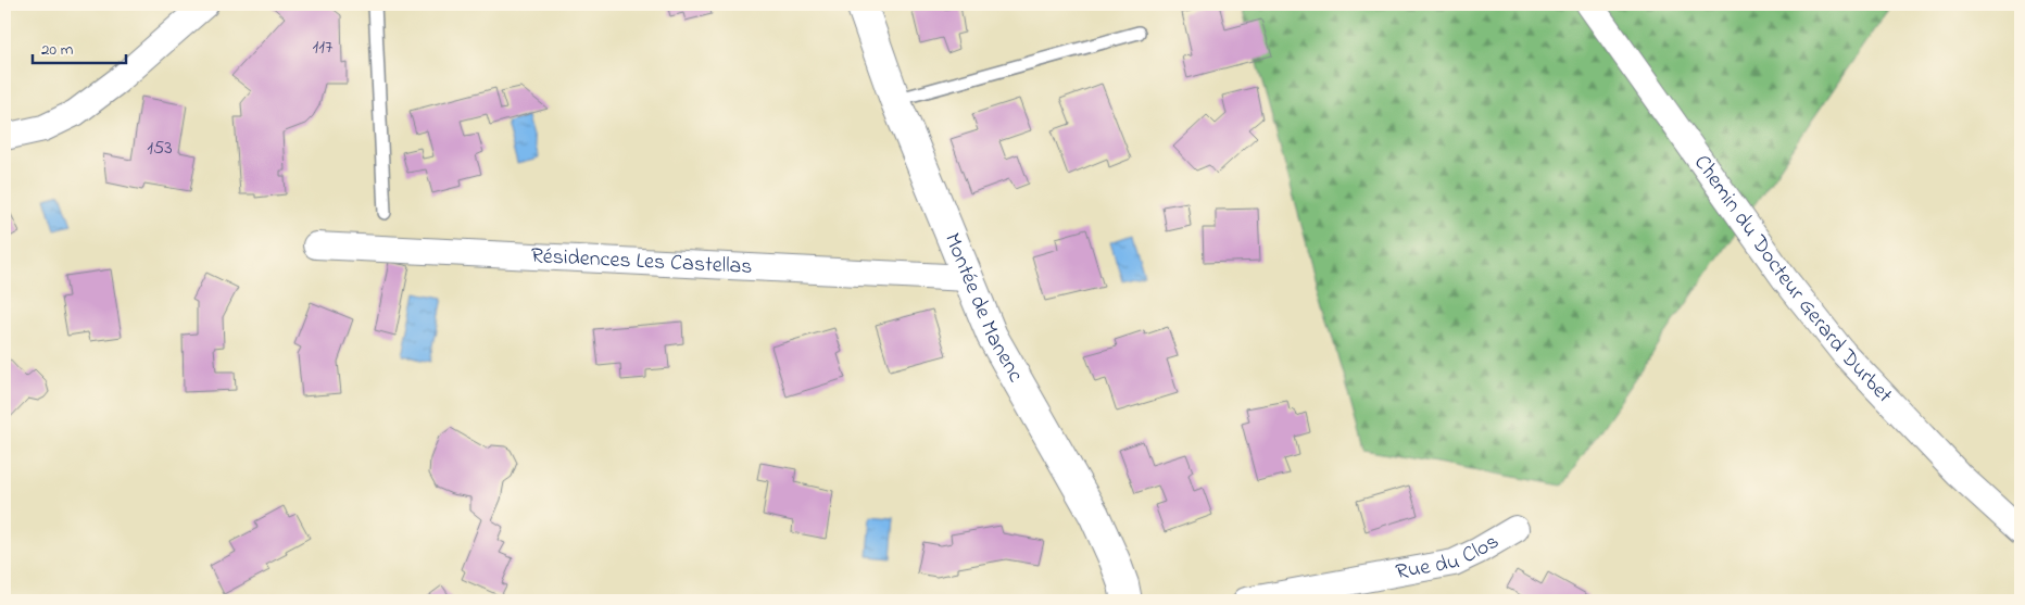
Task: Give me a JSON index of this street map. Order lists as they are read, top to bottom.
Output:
{
  "streets": {
    "street": [
      "Résidences Les Castellas",
      "Chemin du Docteur Gerard Durbet",
      "Montée de Manenc",
      "Rue du Clos"
    ]
  },
  "crossings": [
    ["Résidences Les Castellas", "Montée de Manenc"]
  ],
  "house_numbers": ["117", "153"],
  "scale_bar": "20 m"
}
